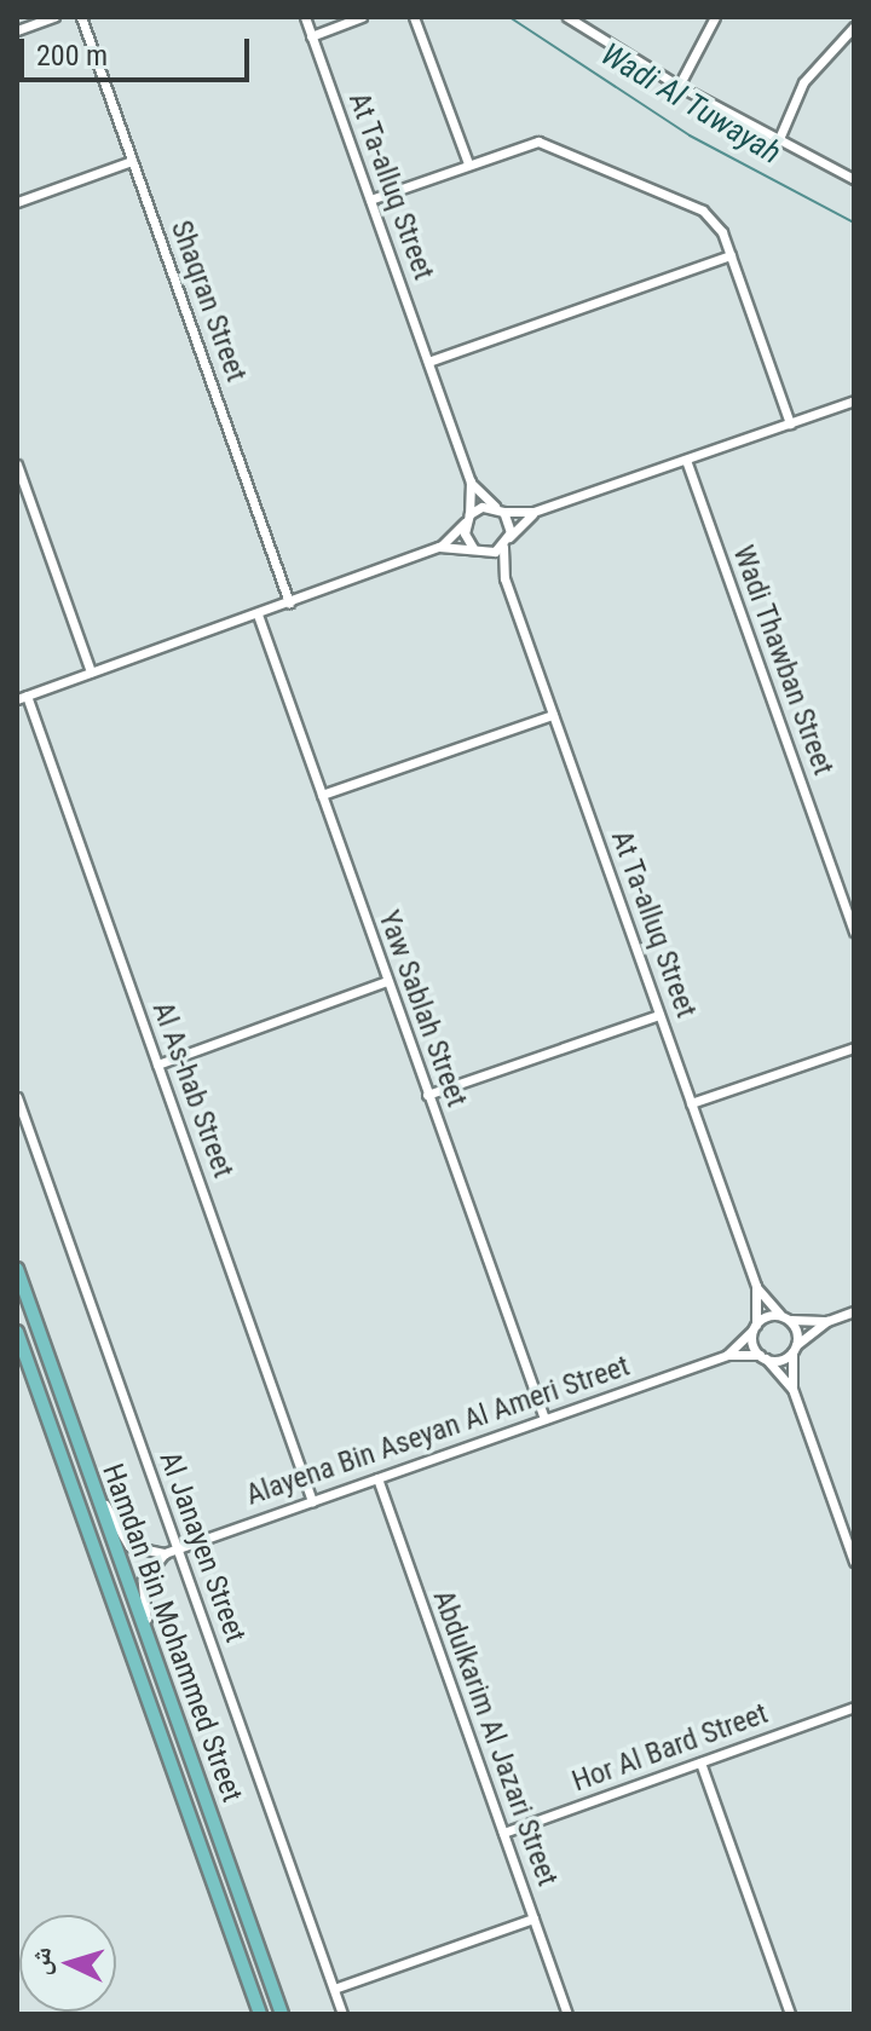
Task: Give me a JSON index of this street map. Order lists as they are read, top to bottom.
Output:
{
  "streets": {
    "main road": ["Hamdan Bin Mohammed Street"],
    "street": [
      "At Ta-alluq Street",
      "Shaqran Street",
      "Wadi Thawban Street",
      "Yaw Sablah Street",
      "Al As-hab Street",
      "Alayena Bin Aseyan Al Ameri Street",
      "Al Janayen Street",
      "Abdulkarim Al Jazari Street",
      "Hor Al Bard Street"
    ]
  },
  "crossings": [
    ["At Ta-alluq Street", "Alayena Bin Aseyan Al Ameri Street"],
    ["Yaw Sablah Street", "Alayena Bin Aseyan Al Ameri Street"],
    ["Al As-hab Street", "Alayena Bin Aseyan Al Ameri Street"],
    ["Alayena Bin Aseyan Al Ameri Street", "Al Janayen Street"],
    ["Alayena Bin Aseyan Al Ameri Street", "Abdulkarim Al Jazari Street"],
    ["Abdulkarim Al Jazari Street", "Hor Al Bard Street"]
  ],
  "water": ["Wadi Al Tuwayah"],
  "scale_bar": "200 m",
  "north": "left"
}
